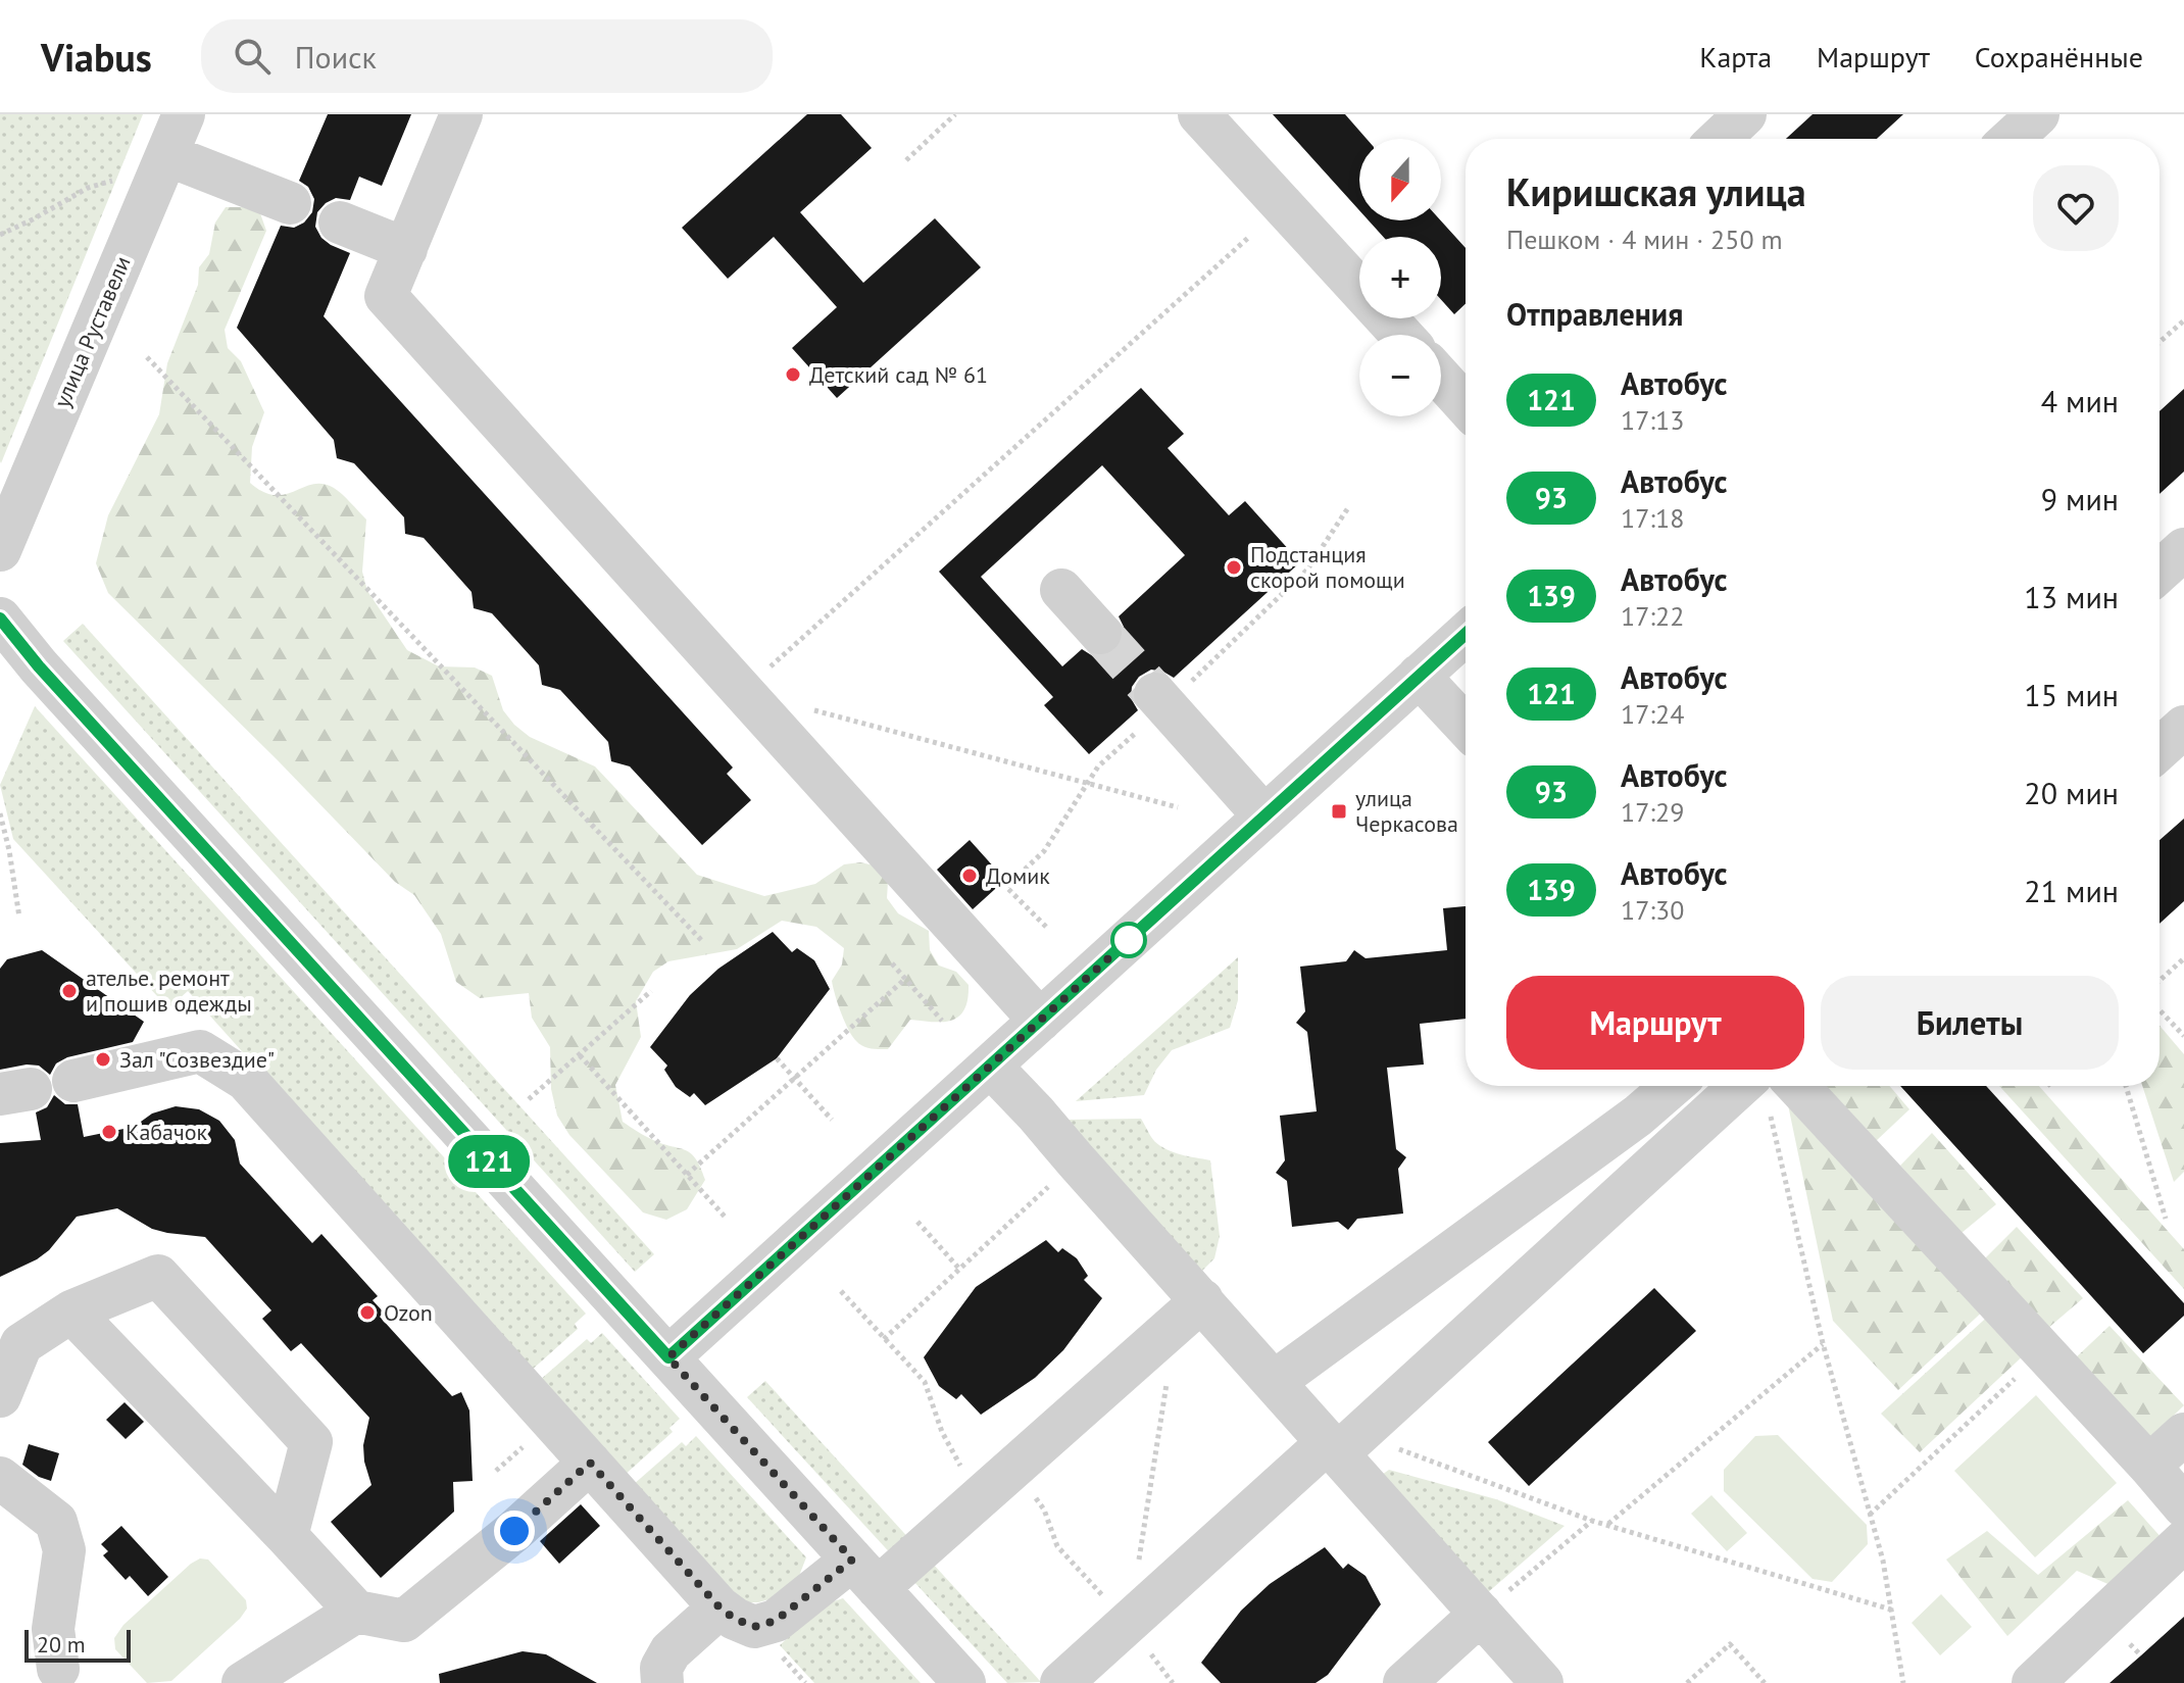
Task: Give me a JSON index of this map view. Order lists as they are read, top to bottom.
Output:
{
  "streets": {
    "street": ["улица Руставели"]
  },
  "places": {
    "other": [
      "Детский сад № 61",
      "Подстанция скорой помощи",
      "Домик",
      "ателье. ремонт и пошив одежды",
      "Зал \"Созвездие\"",
      "Кабачок",
      "Ozon"
    ],
    "transit": ["улица Черкасова"]
  },
  "lines": ["bus line 121"],
  "scale_bar": "20 m",
  "north": "bottom",
  "page": {
    "header": "Viabus",
    "search": "Поиск",
    "nav": ["Карта", "Маршрут", "Сохранённые"],
    "on_map": "121",
    "map_buttons": ["+", "−"],
    "heading": [
      ["Киришская улица", "Пешком · 4 мин · 250 m"],
      "Отправления"
    ],
    "list": [
      {
        "mark": "121",
        "name": "Автобус",
        "note": "17:13",
        "value": "4 мин"
      },
      {
        "mark": "93",
        "name": "Автобус",
        "note": "17:18",
        "value": "9 мин"
      },
      {
        "mark": "139",
        "name": "Автобус",
        "note": "17:22",
        "value": "13 мин"
      },
      {
        "mark": "121",
        "name": "Автобус",
        "note": "17:24",
        "value": "15 мин"
      },
      {
        "mark": "93",
        "name": "Автобус",
        "note": "17:29",
        "value": "20 мин"
      },
      {
        "mark": "139",
        "name": "Автобус",
        "note": "17:30",
        "value": "21 мин"
      }
    ],
    "buttons": ["Маршрут", "Билеты"],
    "scale": "20 m"
  }
}
